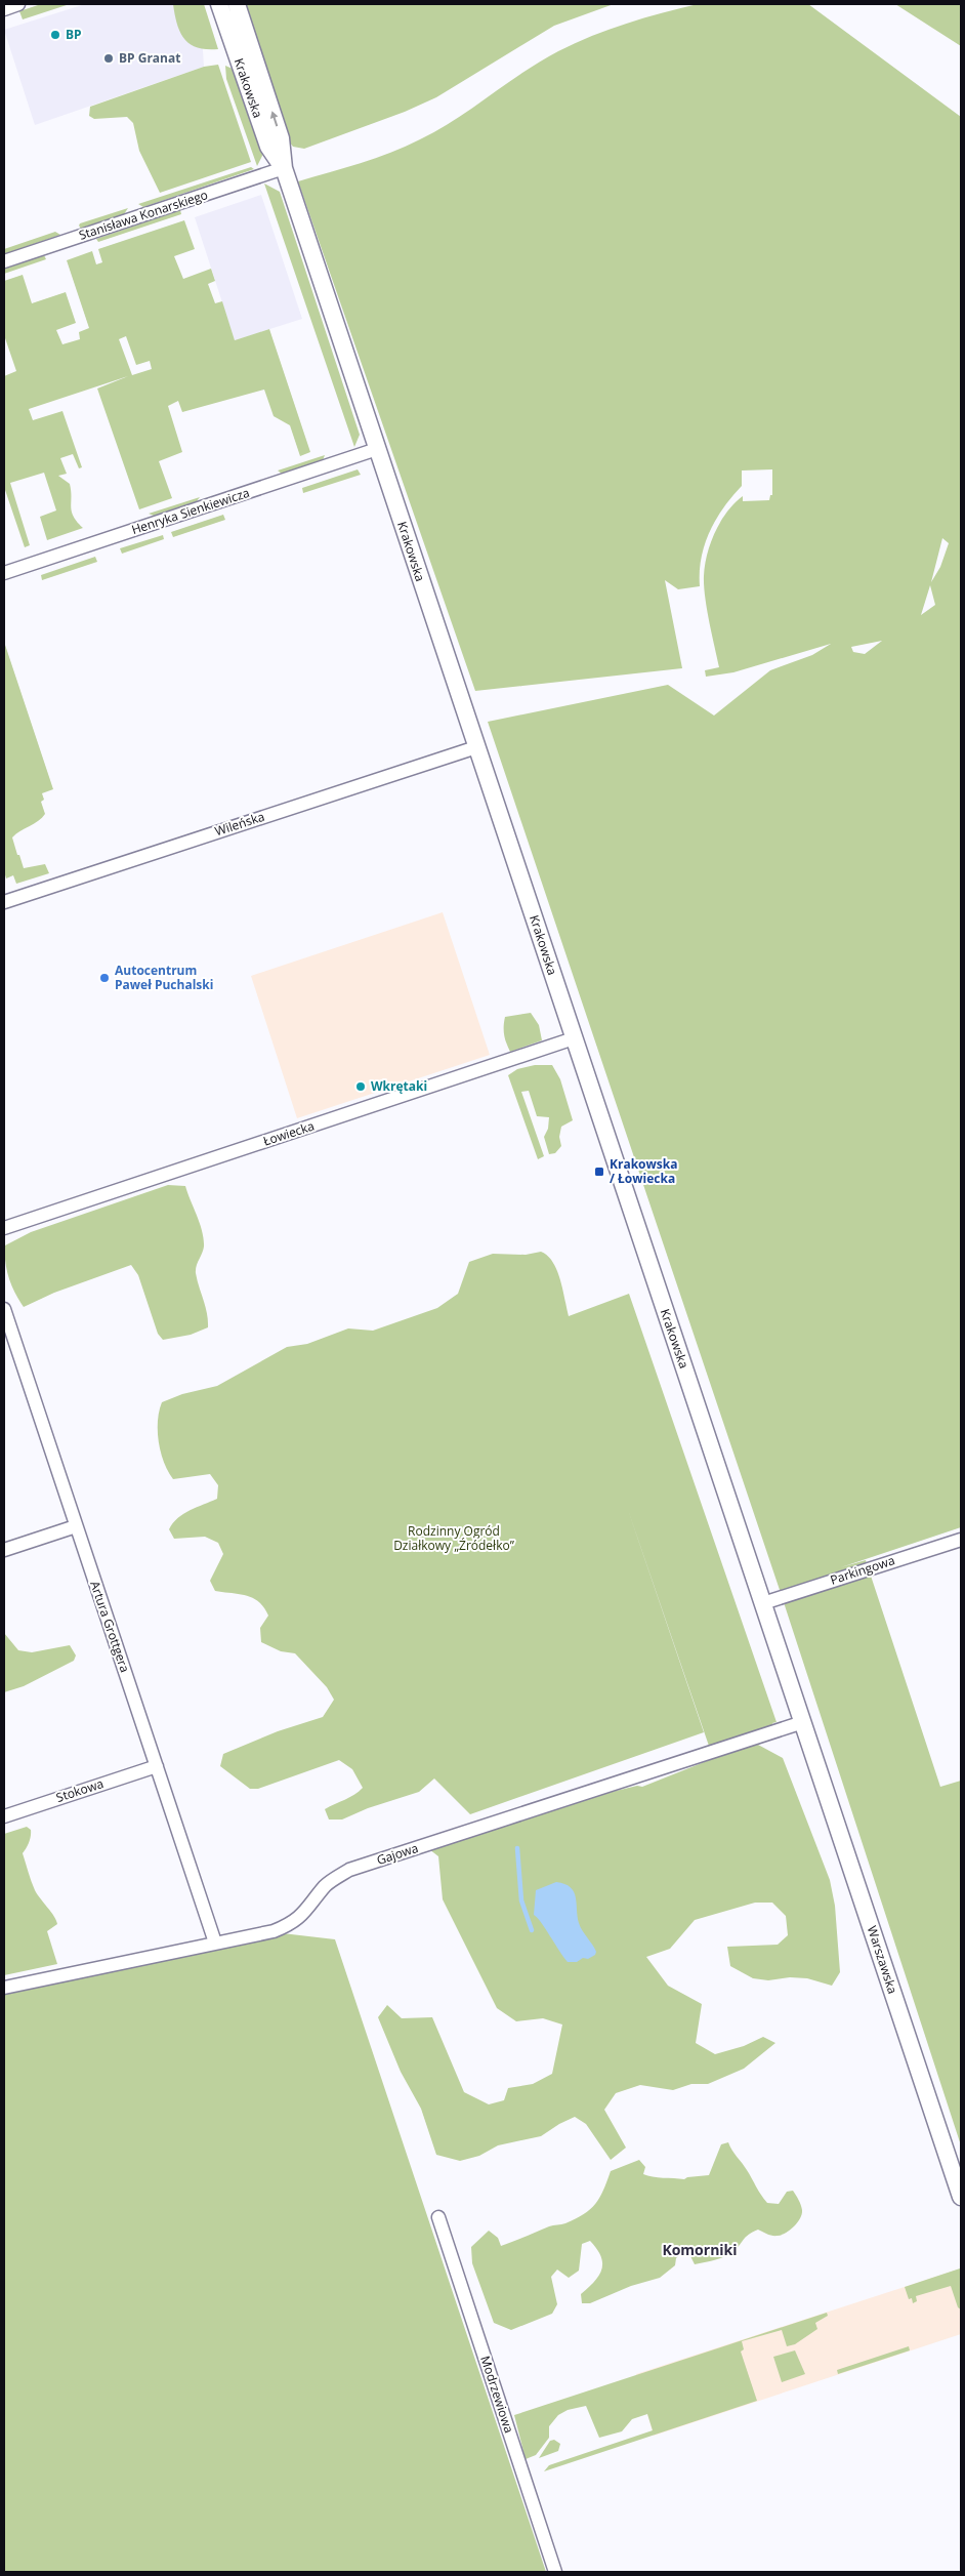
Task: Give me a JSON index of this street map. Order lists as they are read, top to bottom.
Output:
{
  "streets": {
    "street": [
      "Krakowska",
      "Stanisława Konarskiego",
      "Henryka Sienkiewicza",
      "Wileńska",
      "Łowiecka",
      "Parkingowa",
      "Artura Grottgera",
      "Stokowa",
      "Gajowa",
      "Warszawska",
      "Modrzewiowa"
    ]
  },
  "crossings": [
    ["Krakowska", "Stanisława Konarskiego"],
    ["Krakowska", "Henryka Sienkiewicza"],
    ["Krakowska", "Wileńska"],
    ["Krakowska", "Łowiecka"],
    ["Krakowska", "Parkingowa"],
    ["Krakowska", "Gajowa"],
    ["Krakowska", "Warszawska"],
    ["Artura Grottgera", "Stokowa"],
    ["Artura Grottgera", "Gajowa"],
    ["Gajowa", "Warszawska"]
  ],
  "districts": ["Komorniki"],
  "parks": ["Rodzinny Ogród Działkowy „Źródełko”"],
  "places": {
    "other": [
      "BP",
      "BP Granat",
      "Autocentrum Paweł Puchalski",
      "Wkrętaki"
    ],
    "transit": ["Krakowska / Łowiecka"]
  }
}
